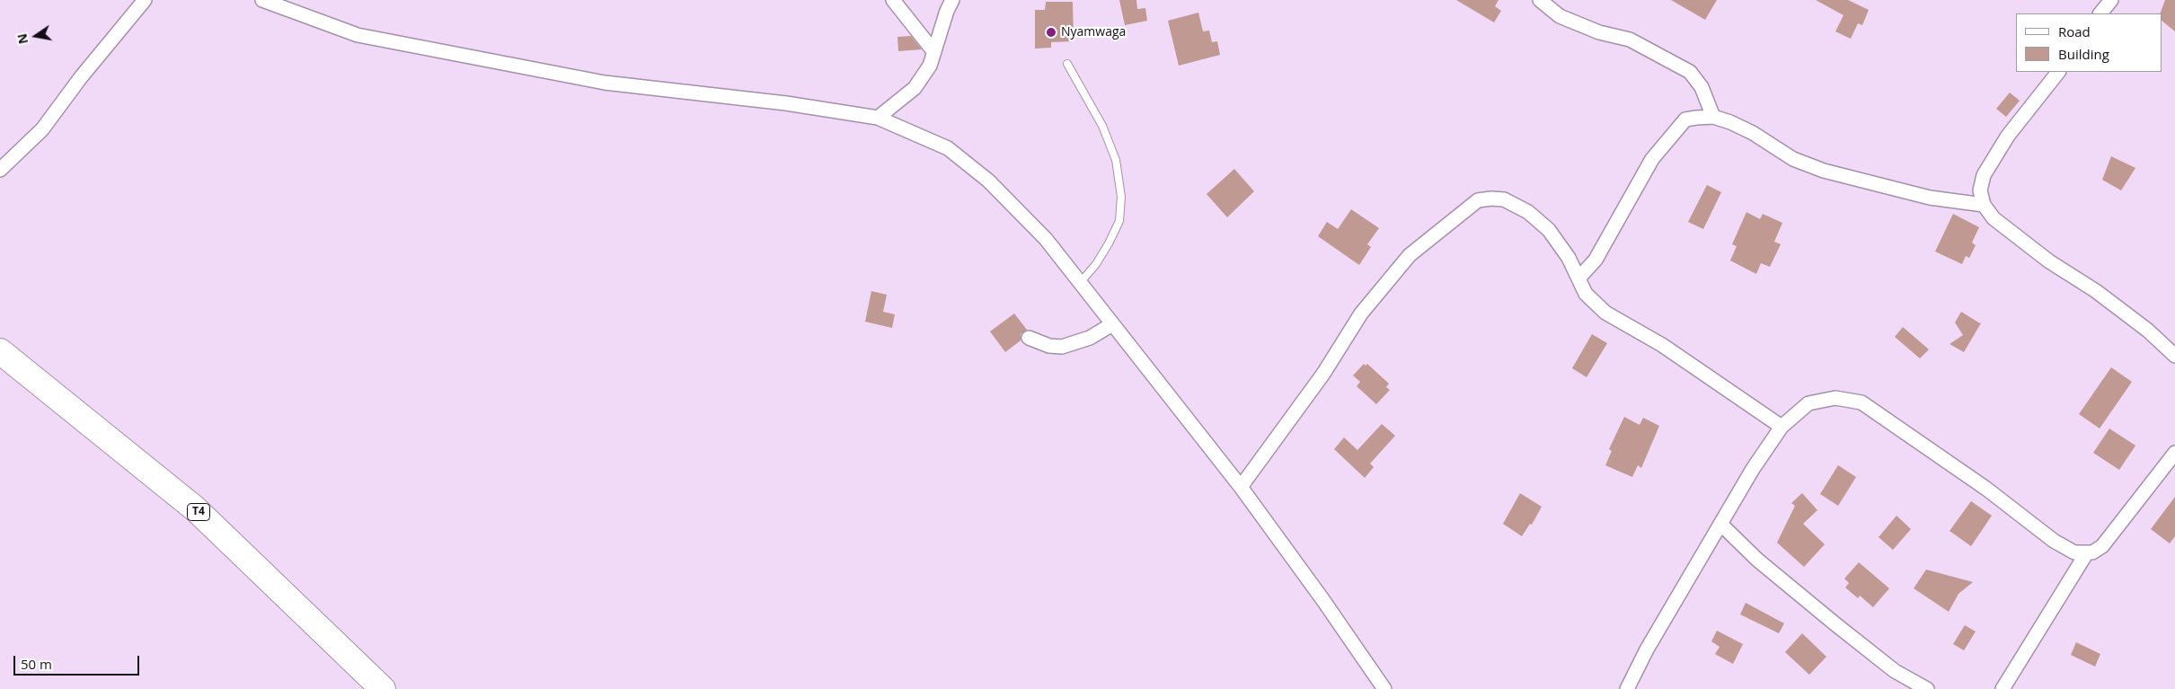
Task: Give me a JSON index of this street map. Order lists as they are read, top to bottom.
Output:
{
  "streets": {
    "highway": ["T4"]
  },
  "places": ["Nyamwaga"],
  "legend": ["Road", "Building"],
  "scale_bar": "50 m",
  "north": "left"
}
